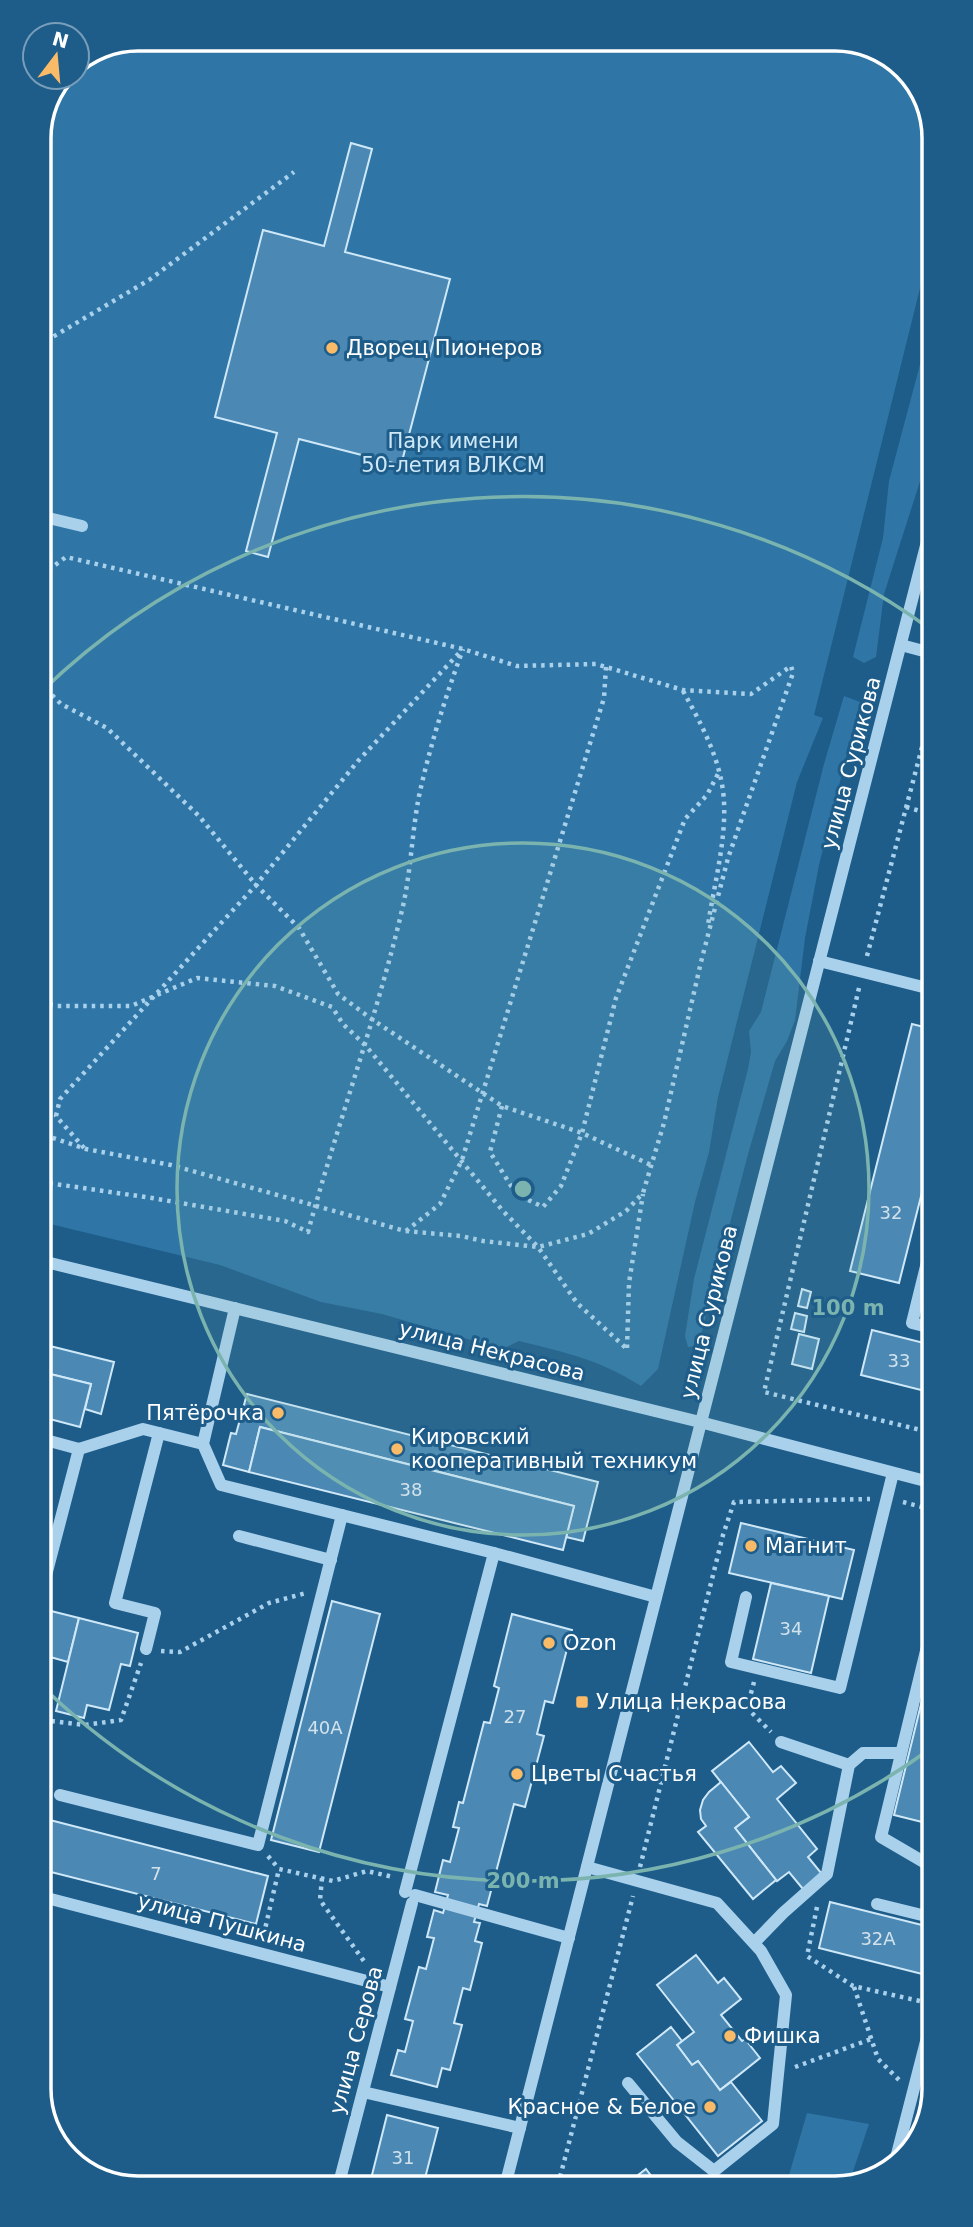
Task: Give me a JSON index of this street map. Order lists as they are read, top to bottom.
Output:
{
  "streets": {
    "street": [
      "улица Сурикова",
      "улица Некрасова",
      "улица Пушкина",
      "улица Серова"
    ]
  },
  "crossings": [
    ["улица Сурикова", "улица Некрасова"],
    ["улица Пушкина", "улица Серова"]
  ],
  "parks": ["Парк имени 50-летия ВЛКСМ"],
  "places": {
    "other": [
      "Дворец Пионеров",
      "Пятёрочка",
      "Кировский кооперативный техникум",
      "Магнит",
      "Ozon",
      "Цветы Счастья",
      "Фишка",
      "Красное & Белое"
    ],
    "transit": ["Улица Некрасова"]
  },
  "house_numbers": [
    "32",
    "33",
    "38",
    "34",
    "27",
    "40А",
    "7",
    "32А",
    "31"
  ],
  "north": "top",
  "rings": ["100 m", "200 m"]
}
